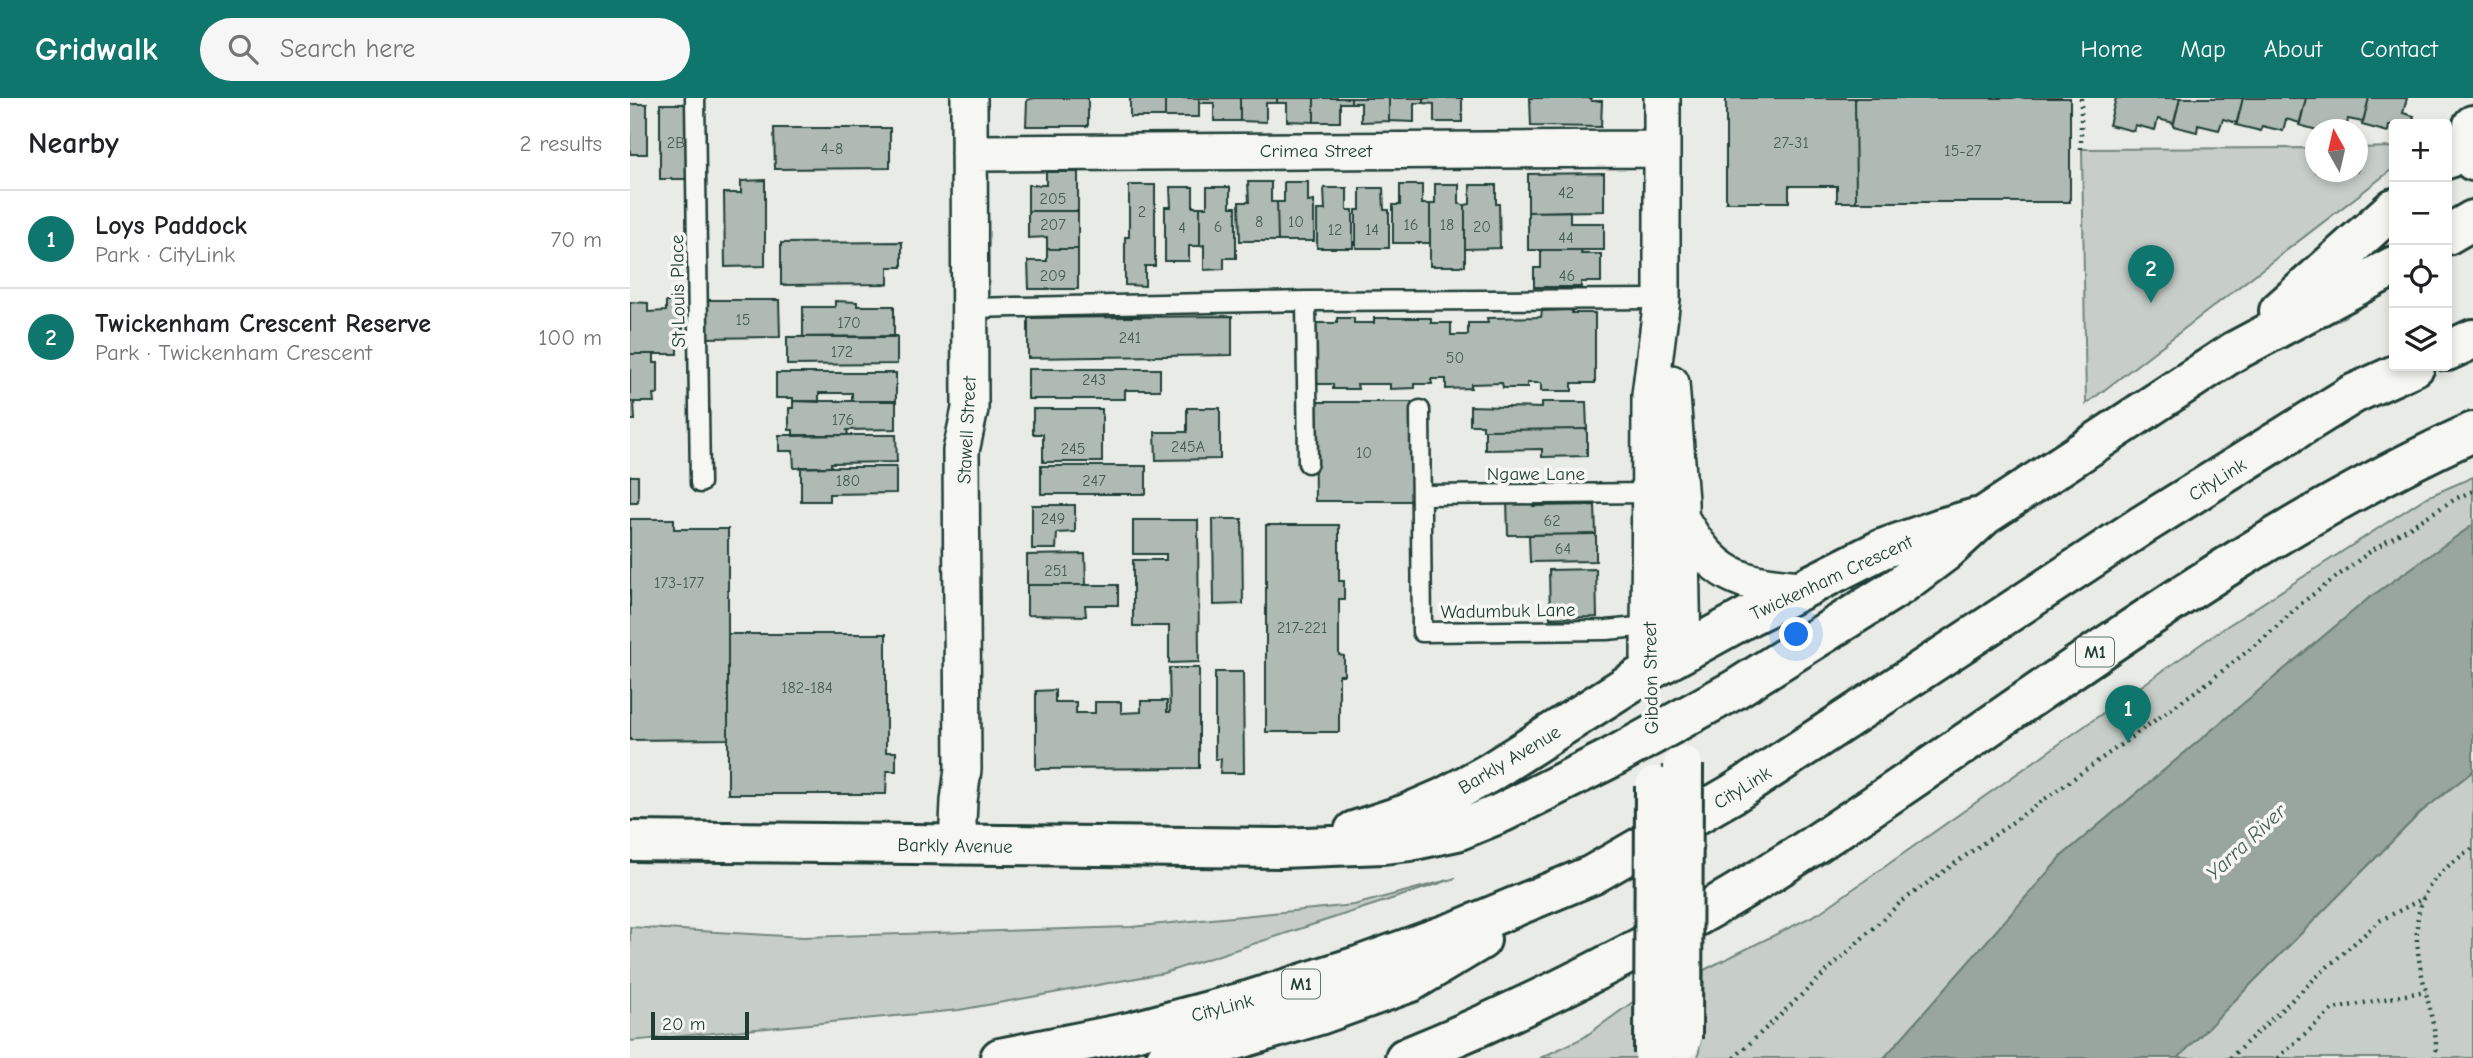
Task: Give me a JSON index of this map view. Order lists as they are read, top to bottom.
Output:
{
  "streets": {
    "main road": [
      "CityLink",
      "Twickenham Crescent",
      "M1",
      "Gibdon Street",
      "Barkly Avenue"
    ],
    "street": ["Crimea Street", "Stawell Street"],
    "lane": ["St Louis Place", "Ngawe Lane", "Wadumbuk Lane"]
  },
  "crossings": [
    ["Crimea Street", "Stawell Street"],
    ["Crimea Street", "Gibdon Street"],
    ["Stawell Street", "Barkly Avenue"],
    ["Ngawe Lane", "Wadumbuk Lane"],
    ["Ngawe Lane", "Gibdon Street"],
    ["CityLink", "M1"],
    ["Twickenham Crescent", "Gibdon Street"],
    ["Twickenham Crescent", "Barkly Avenue"],
    ["Wadumbuk Lane", "Gibdon Street"],
    ["Gibdon Street", "Barkly Avenue"]
  ],
  "water": ["Yarra River"],
  "house_numbers": [
    "2B",
    "27-31",
    "4-8",
    "15-27",
    "42",
    "205",
    "2",
    "8",
    "10",
    "207",
    "16",
    "18",
    "6",
    "20",
    "4",
    "12",
    "14",
    "44",
    "209",
    "46",
    "15",
    "170",
    "241",
    "172",
    "50",
    "243",
    "176",
    "245A",
    "245",
    "10",
    "180",
    "247",
    "249",
    "62",
    "64",
    "251",
    "173-177",
    "217-221",
    "182-184"
  ],
  "scale_bar": "20 m",
  "north": "top",
  "page": {
    "header": "Gridwalk",
    "search": "Search here",
    "nav": [
      "Home",
      "Map",
      "About",
      "Contact"
    ],
    "heading": ["Nearby", "2 results"],
    "map_buttons": ["+", "−"],
    "list": [
      {
        "mark": "1",
        "name": "Loys Paddock",
        "note": "Park · CityLink",
        "value": "70 m"
      },
      {
        "mark": "2",
        "name": "Twickenham Crescent Reserve",
        "note": "Park · Twickenham Crescent",
        "value": "100 m"
      }
    ],
    "pins": ["2", "1"],
    "scale": "20 m"
  }
}
